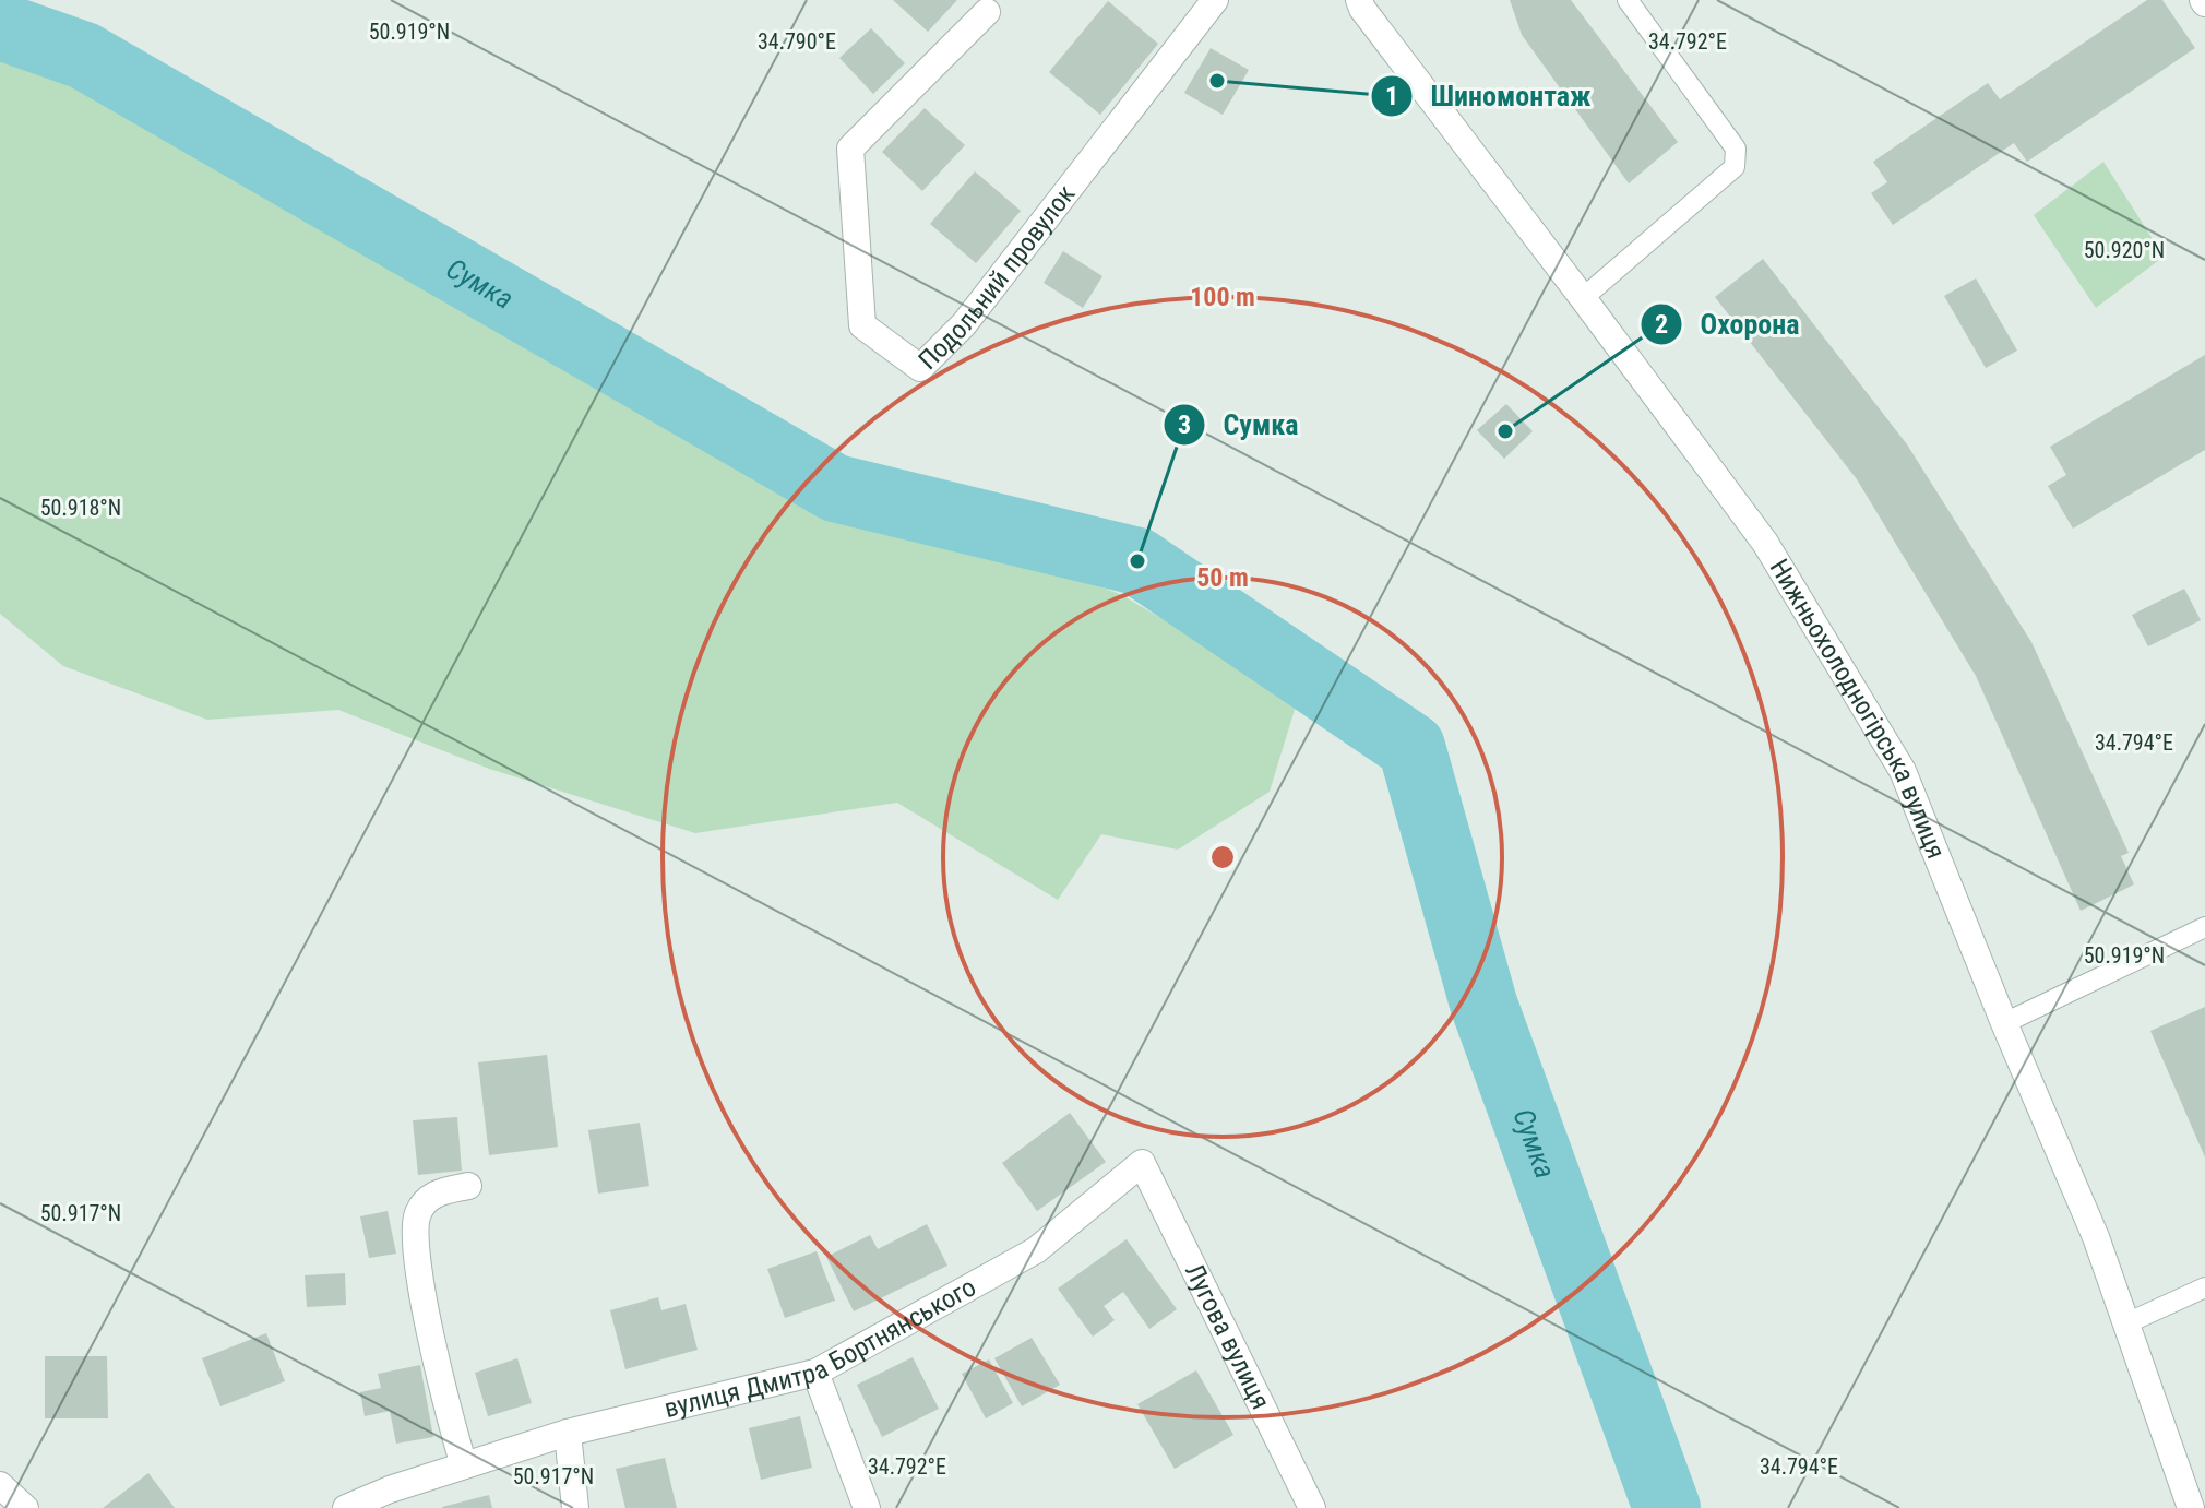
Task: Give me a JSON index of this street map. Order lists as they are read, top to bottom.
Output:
{
  "streets": {
    "street": [
      "Подольний провулок",
      "Нижньохолодногірська вулиця",
      "Лугова вулиця",
      "вулиця Дмитра Бортнянського"
    ]
  },
  "crossings": [
    ["Лугова вулиця", "вулиця Дмитра Бортнянського"]
  ],
  "water": ["Сумка"],
  "places": ["Шиномонтаж", "Охорона", "Сумка"],
  "coordinates": [
    "50.919°N",
    "34.790°E",
    "34.792°E",
    "50.920°N",
    "50.918°N",
    "34.794°E",
    "50.917°N"
  ],
  "rings": ["100 m", "50 m"]
}
